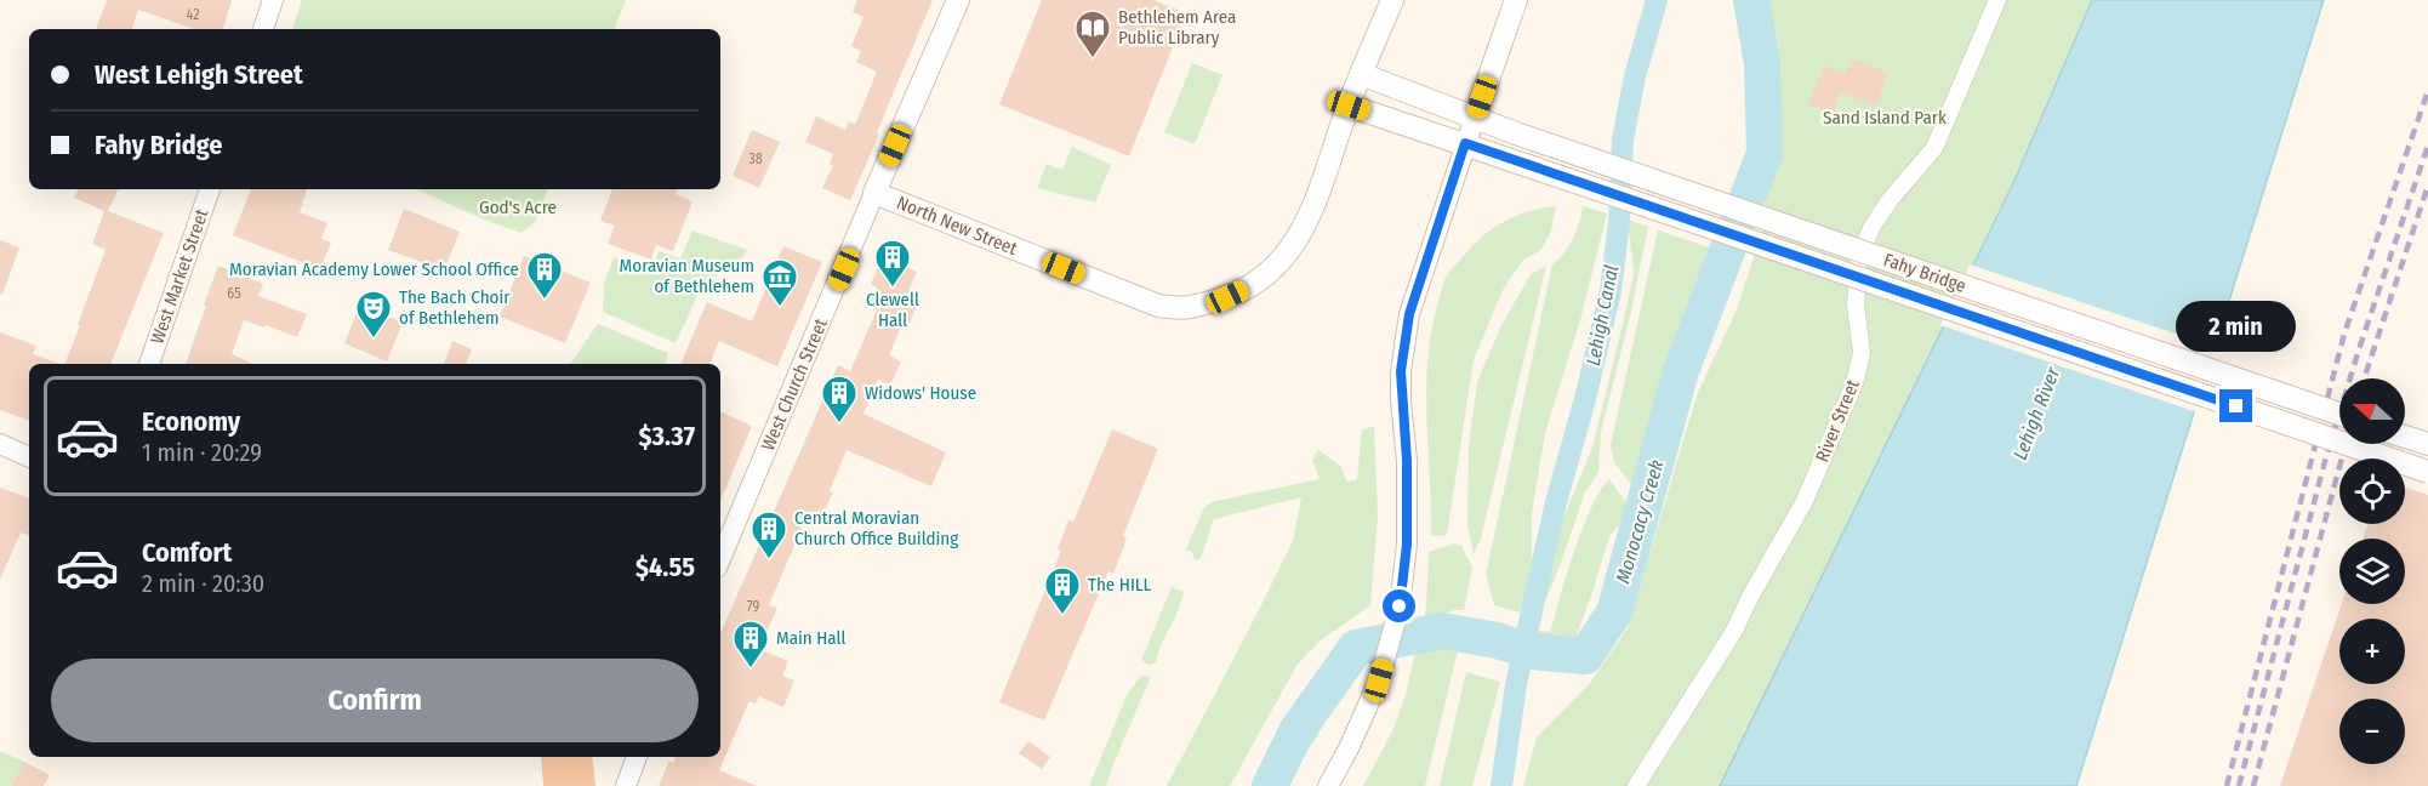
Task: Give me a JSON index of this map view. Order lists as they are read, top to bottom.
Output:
{
  "streets": {
    "main road": ["North New Street", "Fahy Bridge", "West Church Street"],
    "street": ["West Market Street", "River Street"]
  },
  "crossings": [
    ["North New Street", "West Church Street"]
  ],
  "water": ["Lehigh Canal", "Lehigh River", "Monocacy Creek"],
  "parks": ["Sand Island Park", "God's Acre"],
  "places": {
    "library": ["Bethlehem Area Public Library"],
    "building": [
      "Clewell Hall",
      "Moravian Academy Lower School Office",
      "Widows' House",
      "Central Moravian Church Office Building",
      "The HILL",
      "Main Hall"
    ],
    "museum": ["Moravian Museum of Bethlehem"],
    "theatre": ["The Bach Choir of Bethlehem"]
  },
  "house_numbers": [
    "42",
    "38",
    "65",
    "79"
  ],
  "north": "left",
  "page": {
    "banner": ["West Lehigh Street", "Fahy Bridge"],
    "bubble": "2 min",
    "list": [
      {
        "name": "Economy",
        "note": "1 min · 20:29",
        "value": "$3.37"
      },
      {
        "name": "Comfort",
        "note": "2 min · 20:30",
        "value": "$4.55"
      }
    ],
    "map_buttons": ["+", "−"],
    "buttons": "Confirm"
  }
}
